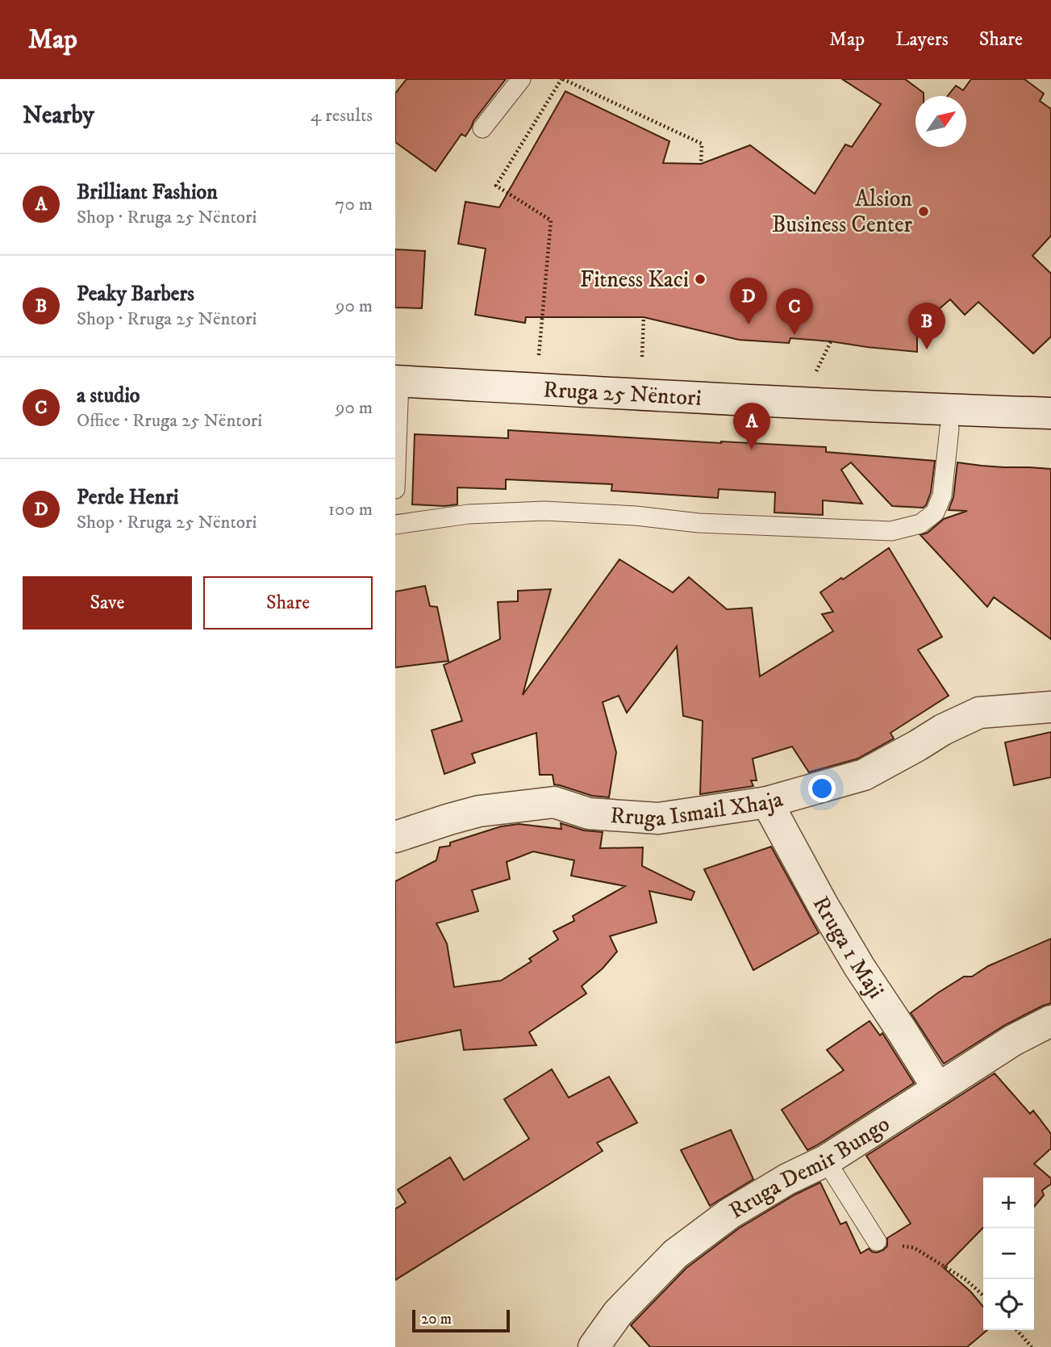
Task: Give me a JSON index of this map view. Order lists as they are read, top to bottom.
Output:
{
  "streets": {
    "street": [
      "Rruga 25 Nëntori",
      "Rruga Ismail Xhaja",
      "Rruga 1 Maji",
      "Rruga Demir Bungo"
    ]
  },
  "crossings": [
    ["Rruga Ismail Xhaja", "Rruga 1 Maji"],
    ["Rruga 1 Maji", "Rruga Demir Bungo"]
  ],
  "places": ["Alsion Business Center", "Fitness Kaci"],
  "scale_bar": "20 m",
  "north": "top right",
  "page": {
    "header": "Map",
    "nav": ["Map", "Layers", "Share"],
    "heading": ["Nearby", "4 results"],
    "list": [
      {
        "mark": "A",
        "name": "Brilliant Fashion",
        "note": "Shop · Rruga 25 Nëntori",
        "value": "70 m"
      },
      {
        "mark": "B",
        "name": "Peaky Barbers",
        "note": "Shop · Rruga 25 Nëntori",
        "value": "90 m"
      },
      {
        "mark": "C",
        "name": "a studio",
        "note": "Office · Rruga 25 Nëntori",
        "value": "90 m"
      },
      {
        "mark": "D",
        "name": "Perde Henri",
        "note": "Shop · Rruga 25 Nëntori",
        "value": "100 m"
      }
    ],
    "pins": [
      "D",
      "C",
      "B",
      "A"
    ],
    "buttons": ["Save", "Share"],
    "map_buttons": ["+", "−"],
    "scale": "20 m"
  }
}
